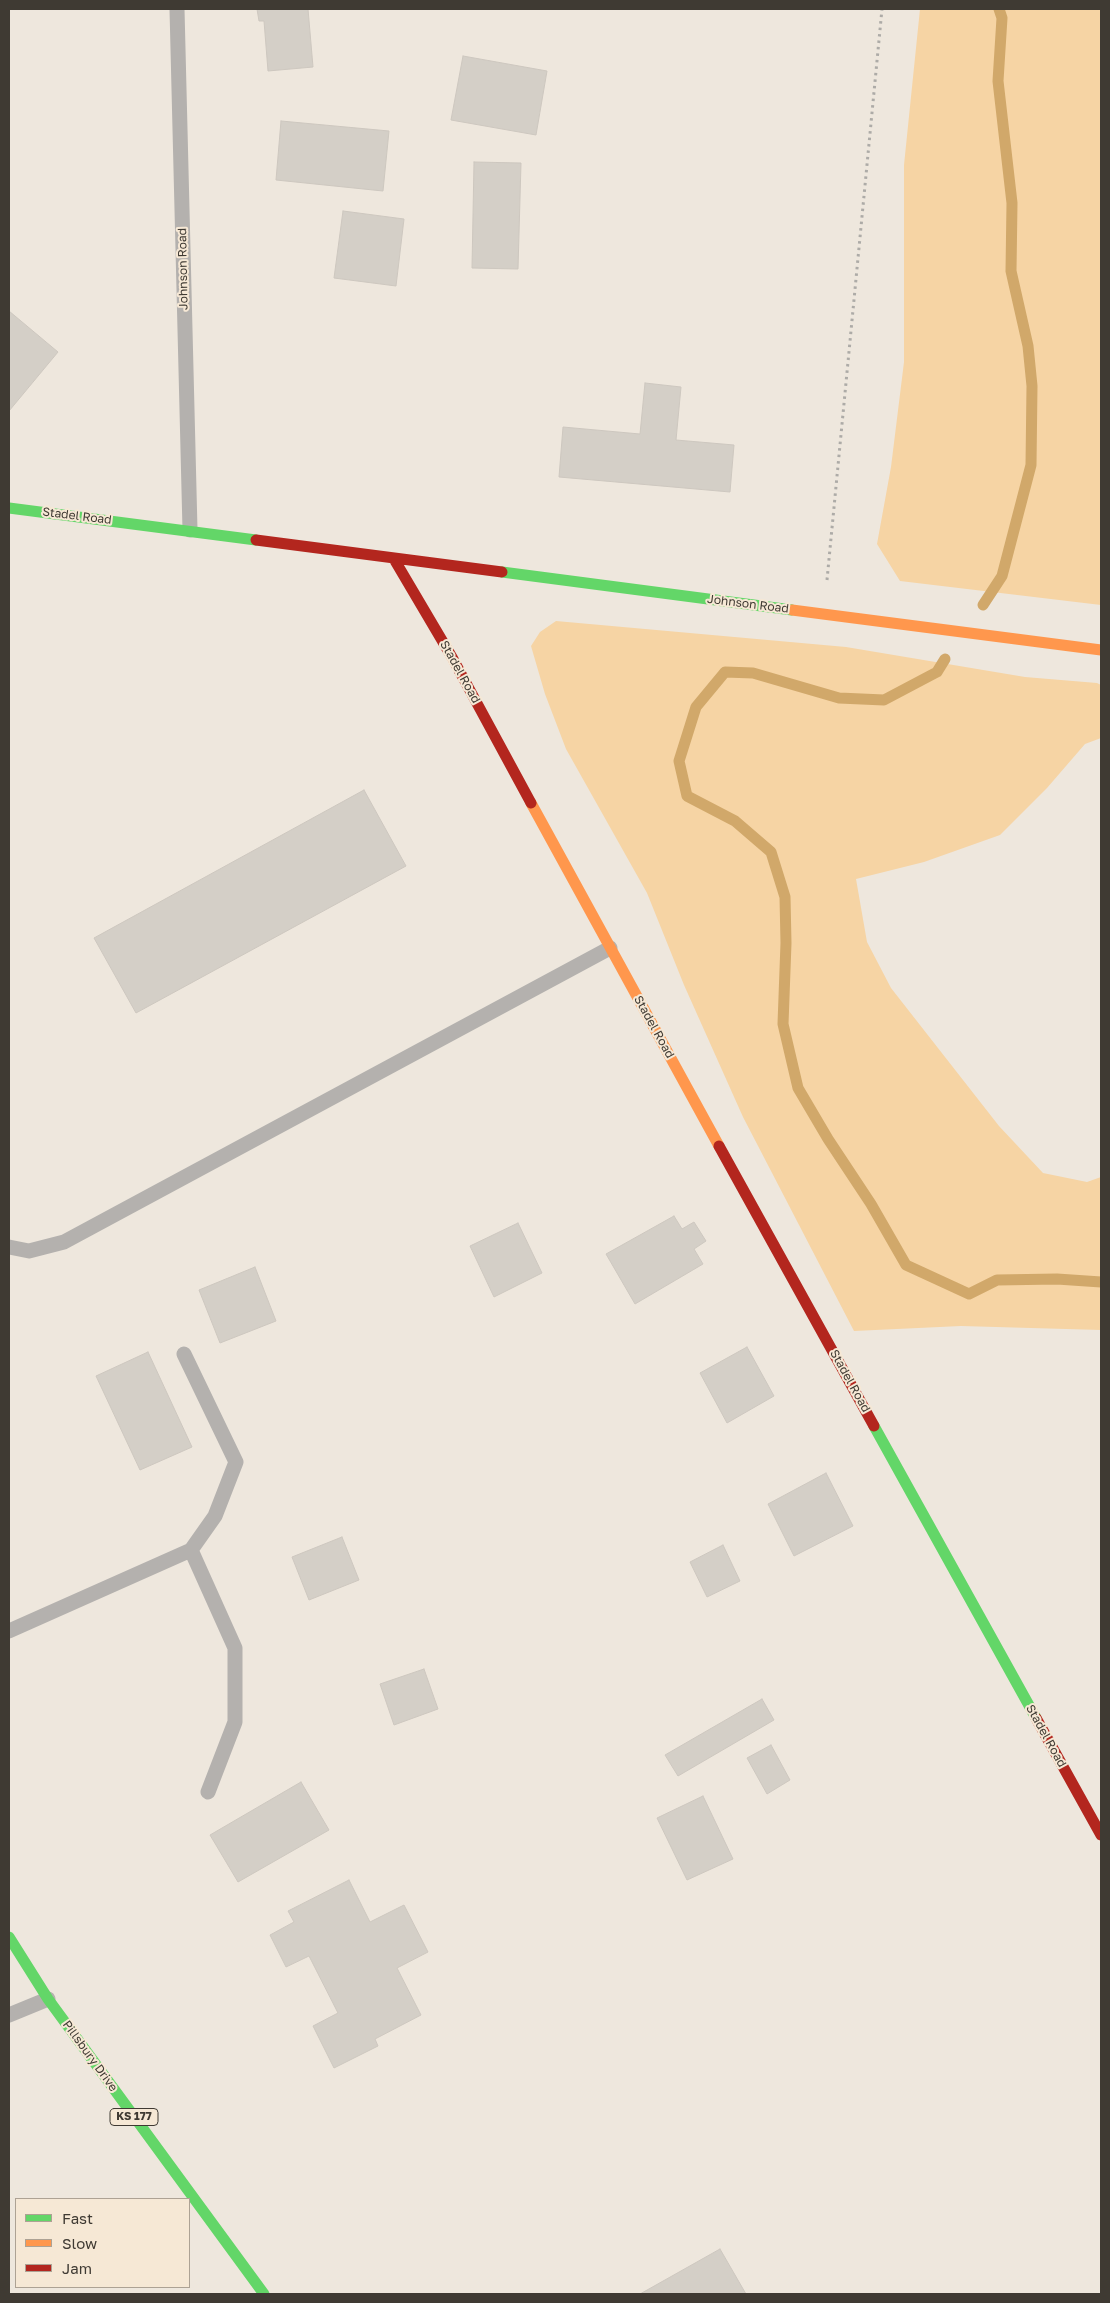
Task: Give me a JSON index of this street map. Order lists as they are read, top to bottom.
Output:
{
  "streets": {
    "main road": [
      "Johnson Road",
      "Stadel Road",
      "Pillsbury Drive",
      "KS 177"
    ]
  },
  "crossings": [
    ["Johnson Road", "Stadel Road"]
  ],
  "legend": ["Fast", "Slow", "Jam"]
}
